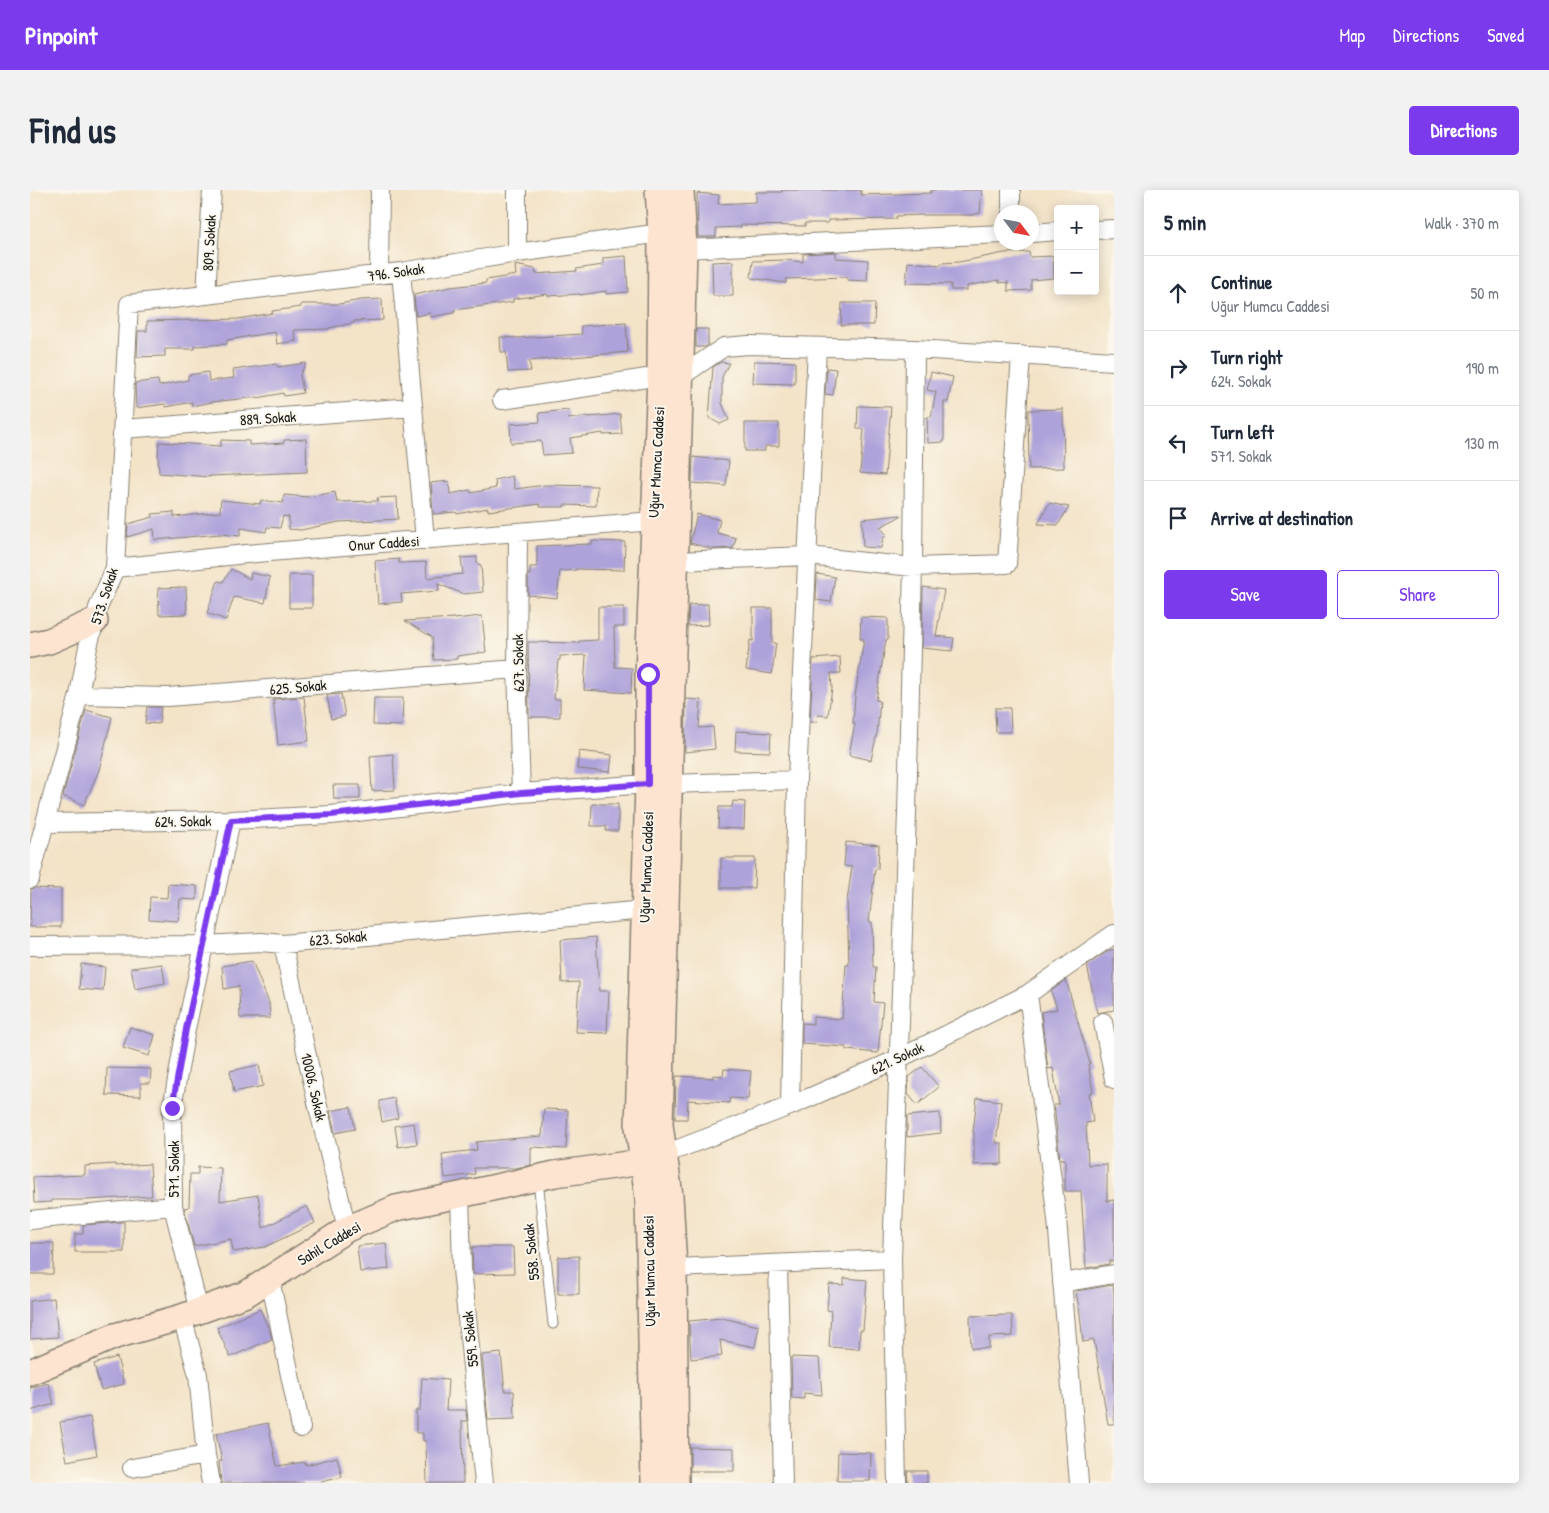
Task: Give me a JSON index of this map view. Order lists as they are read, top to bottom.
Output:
{
  "streets": {
    "street": [
      "809. Sokak",
      "796. Sokak",
      "889. Sokak",
      "Uğur Mumcu Caddesi",
      "Onur Caddesi",
      "573. Sokak",
      "627. Sokak",
      "625. Sokak",
      "624. Sokak",
      "623. Sokak",
      "621. Sokak",
      "10006. Sokak",
      "571. Sokak",
      "Sahil Caddesi",
      "559. Sokak"
    ],
    "lane": ["558. Sokak"]
  },
  "crossings": [
    ["809. Sokak", "796. Sokak"],
    ["796. Sokak", "Uğur Mumcu Caddesi"],
    ["796. Sokak", "573. Sokak"],
    ["889. Sokak", "573. Sokak"],
    ["Uğur Mumcu Caddesi", "Onur Caddesi"],
    ["Uğur Mumcu Caddesi", "624. Sokak"],
    ["Uğur Mumcu Caddesi", "623. Sokak"],
    ["Uğur Mumcu Caddesi", "621. Sokak"],
    ["Uğur Mumcu Caddesi", "Sahil Caddesi"],
    ["Onur Caddesi", "573. Sokak"],
    ["Onur Caddesi", "627. Sokak"],
    ["573. Sokak", "625. Sokak"],
    ["573. Sokak", "624. Sokak"],
    ["627. Sokak", "625. Sokak"],
    ["627. Sokak", "624. Sokak"],
    ["624. Sokak", "571. Sokak"],
    ["623. Sokak", "10006. Sokak"],
    ["623. Sokak", "571. Sokak"],
    ["621. Sokak", "Sahil Caddesi"],
    ["10006. Sokak", "Sahil Caddesi"],
    ["571. Sokak", "Sahil Caddesi"],
    ["Sahil Caddesi", "558. Sokak"],
    ["Sahil Caddesi", "559. Sokak"]
  ],
  "north": "bottom right",
  "page": {
    "header": "Pinpoint",
    "nav": ["Map", "Directions", "Saved"],
    "buttons": [
      "Directions",
      ["Save", "Share"]
    ],
    "title": "Find us",
    "heading": ["5 min", "Walk · 370 m"],
    "map_buttons": ["+", "−"],
    "list": [
      ["Continue", "Uğur Mumcu Caddesi", "50 m"],
      ["Turn right", "624. Sokak", "190 m"],
      ["Turn left", "571. Sokak", "130 m"],
      "Arrive at destination"
    ]
  }
}
